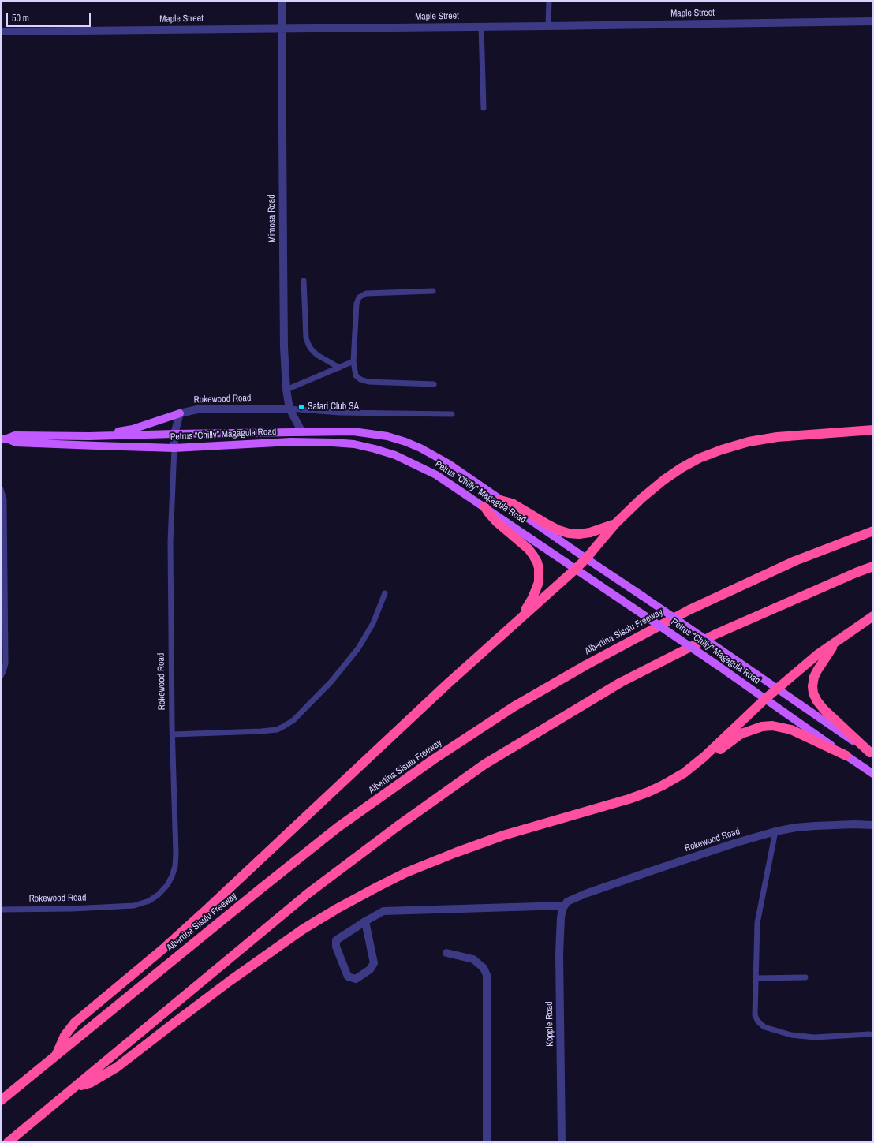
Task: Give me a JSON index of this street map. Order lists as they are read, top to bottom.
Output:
{
  "streets": {
    "highway": ["Albertina Sisulu Freeway"],
    "main road": ["Petrus “Chilly” Magagula Road"],
    "street": [
      "Maple Street",
      "Mimosa Road",
      "Rokewood Road",
      "Koppie Road"
    ]
  },
  "crossings": [
    ["Maple Street", "Mimosa Road"],
    ["Mimosa Road", "Rokewood Road"],
    ["Mimosa Road", "Petrus “Chilly” Magagula Road"],
    ["Rokewood Road", "Petrus “Chilly” Magagula Road"],
    ["Rokewood Road", "Koppie Road"]
  ],
  "places": ["Safari Club SA"],
  "scale_bar": "50 m"
}
